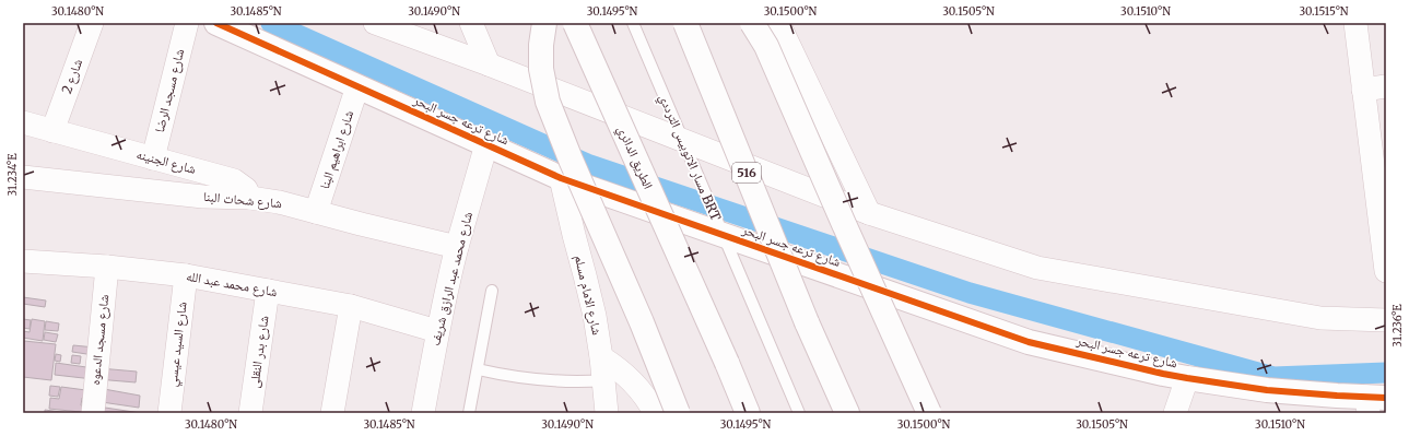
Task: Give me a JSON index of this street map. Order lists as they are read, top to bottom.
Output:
{
  "streets": {
    "main road": ["شارع ترعه جسر البحر", "الطريق الدائري", "516"],
    "street": [
      "شارع 2",
      "شارع مسجد الرضا",
      "شارع ابراهيم البنا",
      "شارع الجنينه",
      "شارع شحات البنا",
      "شارع محمد عبد الرازق شريف",
      "شارع محمد عبد الله",
      "شارع الامام مسلم",
      "شارع مسجد الدعوه",
      "شارع السيد عيسي",
      "شارع بدر النقلى"
    ],
    "lane": ["مسار الاتوبيس الترددي BRT"]
  },
  "crossings": [
    ["شارع 2", "شارع الجنينه"],
    ["شارع مسجد الرضا", "شارع الجنينه"],
    ["شارع ترعه جسر البحر", "شارع ابراهيم البنا"],
    ["شارع ترعه جسر البحر", "شارع محمد عبد الرازق شريف"],
    ["شارع ترعه جسر البحر", "شارع الامام مسلم"],
    ["شارع ابراهيم البنا", "شارع شحات البنا"],
    ["شارع الجنينه", "شارع شحات البنا"],
    ["شارع شحات البنا", "شارع محمد عبد الرازق شريف"],
    ["شارع محمد عبد الرازق شريف", "شارع محمد عبد الله"],
    ["شارع محمد عبد الله", "شارع مسجد الدعوه"],
    ["شارع محمد عبد الله", "شارع السيد عيسي"],
    ["شارع محمد عبد الله", "شارع بدر النقلى"]
  ],
  "coordinates": [
    "30.1480°N",
    "30.1485°N",
    "30.1490°N",
    "30.1495°N",
    "30.1500°N",
    "30.1505°N",
    "30.1510°N",
    "30.1515°N",
    "31.234°E",
    "31.236°E"
  ]
}
